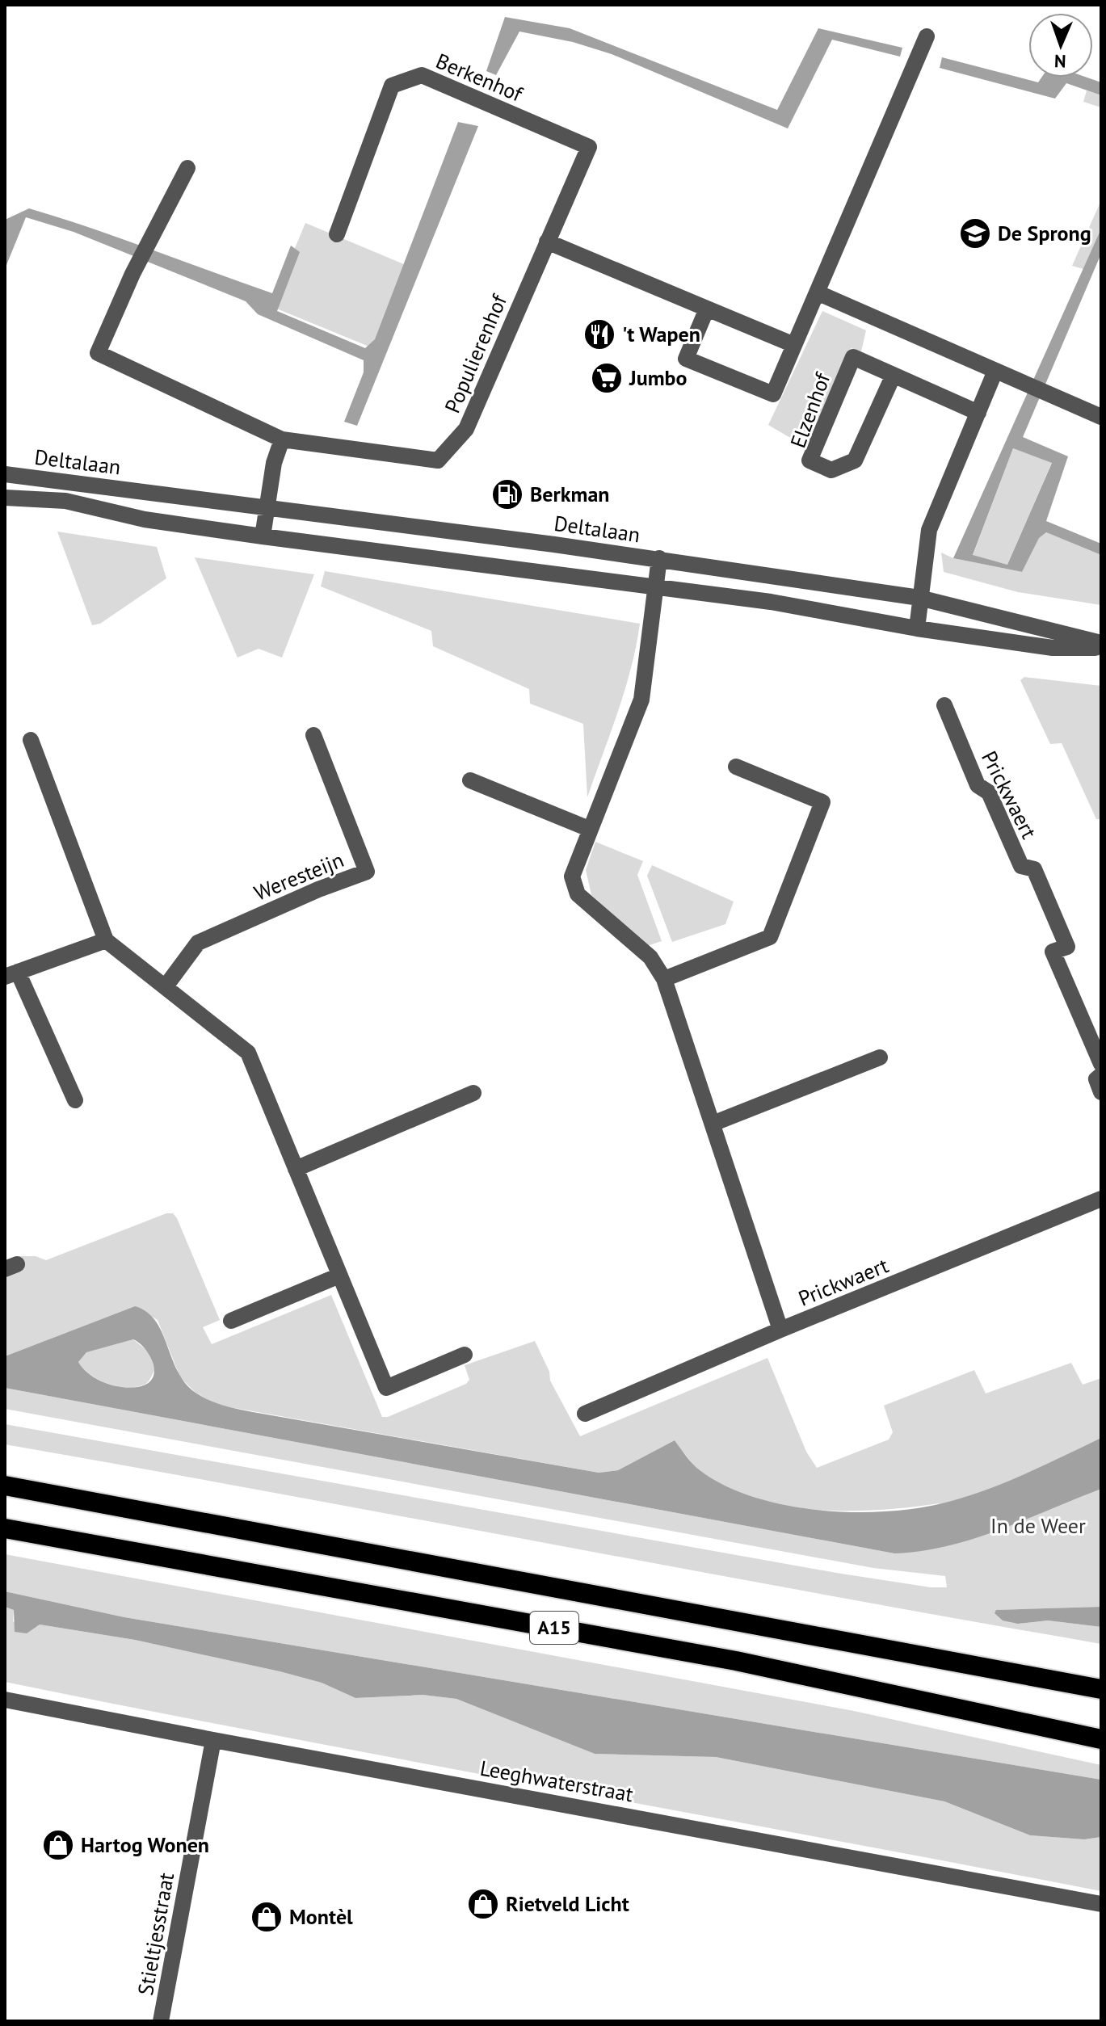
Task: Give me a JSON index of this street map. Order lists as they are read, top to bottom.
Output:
{
  "streets": {
    "highway": ["A15"],
    "street": [
      "Berkenhof",
      "Populierenhof",
      "Elzenhof",
      "Deltalaan",
      "Prickwaert",
      "Weresteijn",
      "Leeghwaterstraat",
      "Stieltjesstraat"
    ]
  },
  "crossings": [
    ["Berkenhof", "Populierenhof"],
    ["Populierenhof", "Elzenhof"],
    ["Deltalaan", "Prickwaert"],
    ["Leeghwaterstraat", "Stieltjesstraat"]
  ],
  "parks": ["In de Weer"],
  "places": {
    "school or university": ["De Sprong"],
    "restaurant": ["'t Wapen"],
    "supermarket": ["Jumbo"],
    "fuel station": ["Berkman"],
    "shop": ["Hartog Wonen", "Rietveld Licht", "Montèl"]
  },
  "north": "bottom"
}
